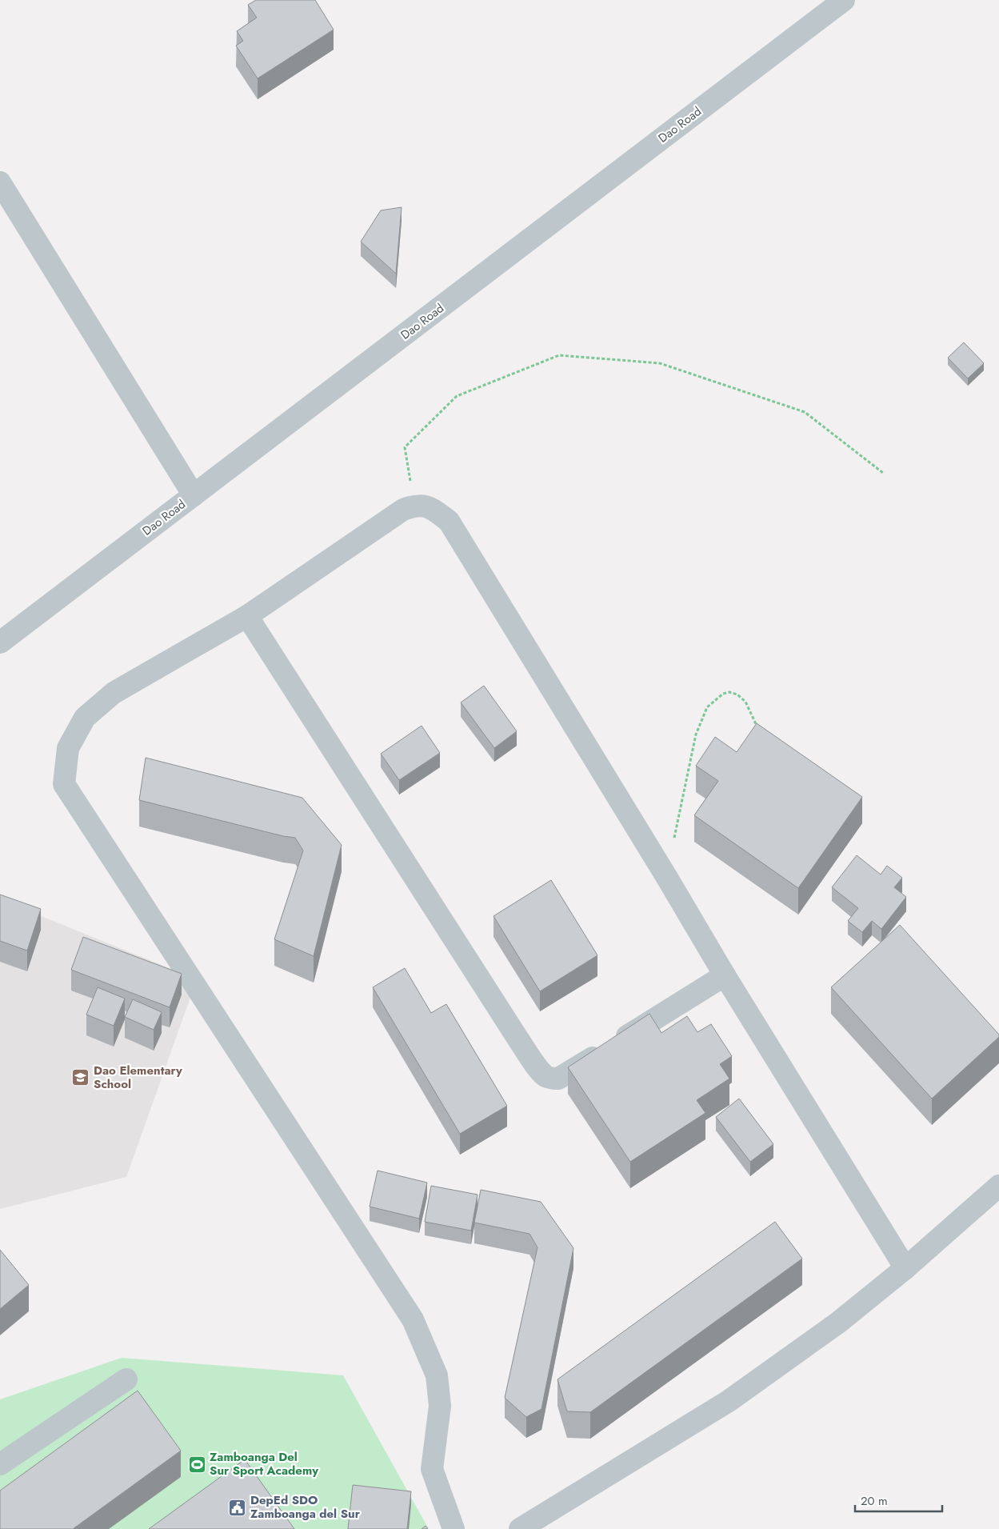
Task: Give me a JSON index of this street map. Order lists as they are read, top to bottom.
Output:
{
  "streets": {
    "street": ["Dao Road"]
  },
  "places": {
    "school or university": ["Dao Elementary School"],
    "sports": ["Zamboanga Del Sur Sport Academy"],
    "public building": ["DepEd SDO Zamboanga del Sur"]
  },
  "scale_bar": "20 m"
}
